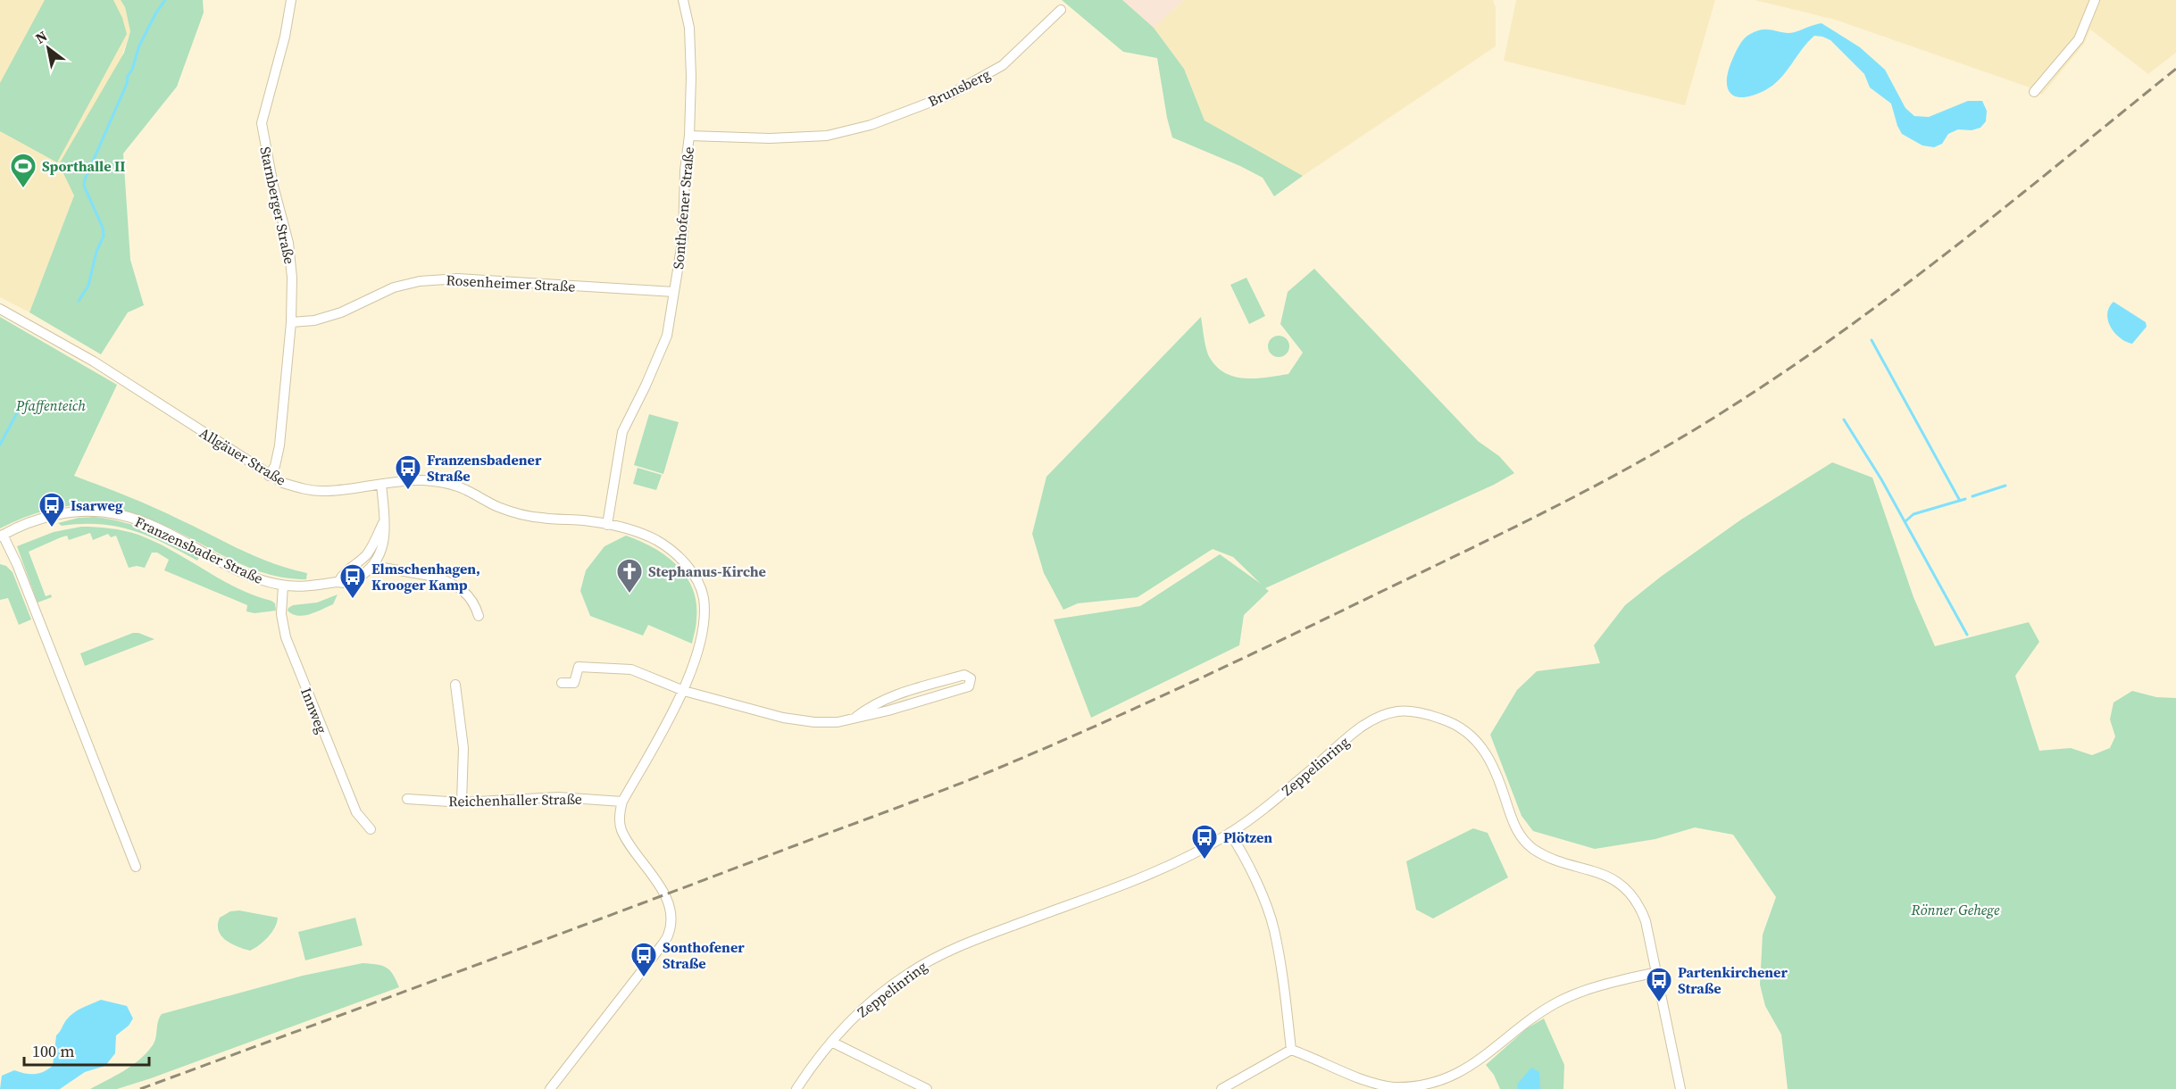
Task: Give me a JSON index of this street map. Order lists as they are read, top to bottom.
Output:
{
  "streets": {
    "street": [
      "Brunsberg",
      "Starnberger Straße",
      "Sonthofener Straße",
      "Rosenheimer Straße",
      "Allgäuer Straße",
      "Franzensbader Straße",
      "Innweg",
      "Zeppelinring",
      "Reichenhaller Straße"
    ]
  },
  "crossings": [
    ["Brunsberg", "Sonthofener Straße"],
    ["Starnberger Straße", "Rosenheimer Straße"],
    ["Starnberger Straße", "Allgäuer Straße"],
    ["Sonthofener Straße", "Rosenheimer Straße"],
    ["Sonthofener Straße", "Allgäuer Straße"],
    ["Allgäuer Straße", "Franzensbader Straße"],
    ["Franzensbader Straße", "Innweg"]
  ],
  "parks": ["Pfaffenteich", "Rönner Gehege"],
  "places": {
    "sports": ["Sporthalle II"],
    "bus stop": [
      "Franzensbadener Straße",
      "Isarweg",
      "Elmschenhagen, Krooger Kamp",
      "Plötzen",
      "Sonthofener Straße",
      "Partenkirchener Straße"
    ],
    "church": ["Stephanus-Kirche"]
  },
  "scale_bar": "100 m",
  "north": "top left"
}
